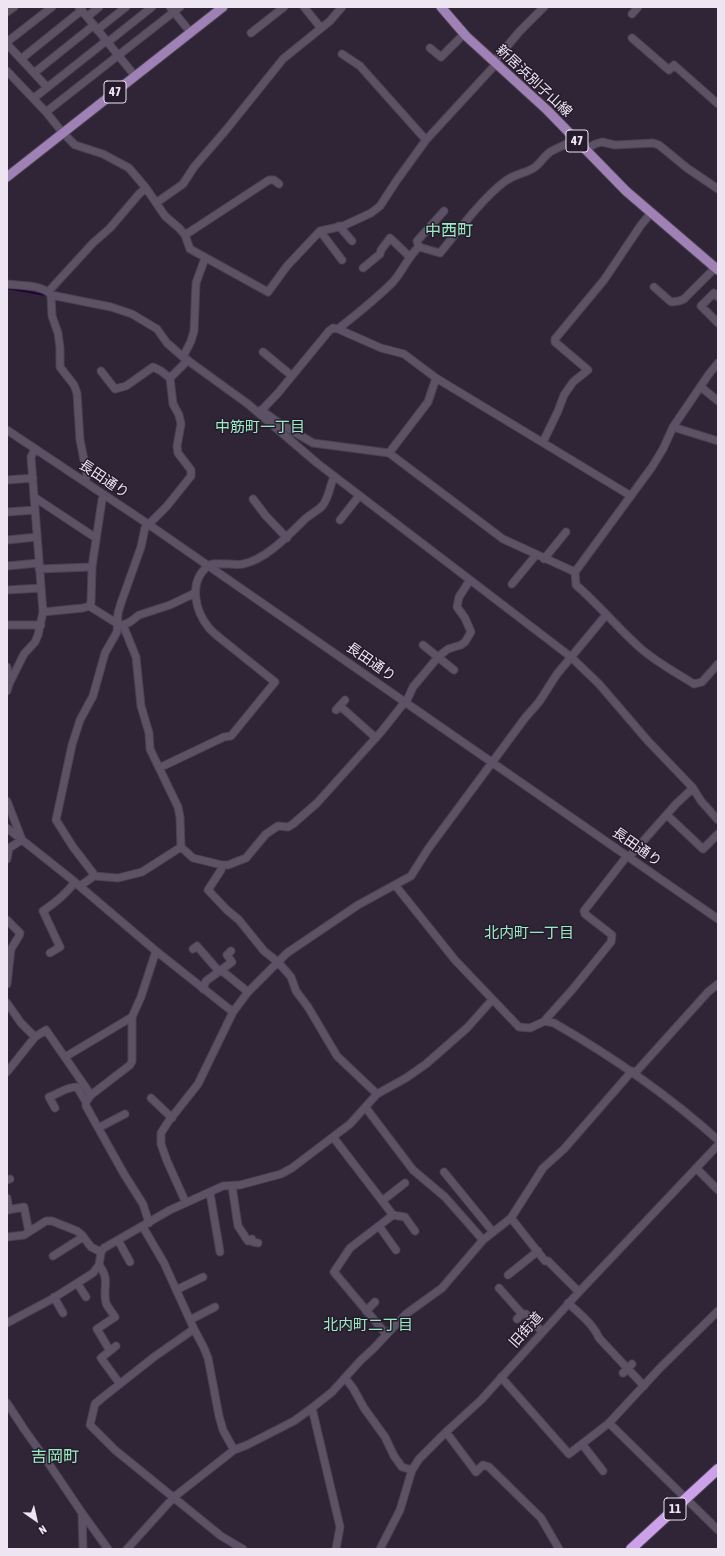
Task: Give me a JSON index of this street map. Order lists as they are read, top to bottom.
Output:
{
  "streets": {
    "highway": ["11"],
    "main road": ["新居浜別子山線", "47"],
    "street": ["長田通り", "旧街道"]
  },
  "districts": [
    "中西町",
    "中筋町一丁目",
    "北内町一丁目",
    "北内町二丁目",
    "吉岡町"
  ],
  "north": "bottom right"
}
